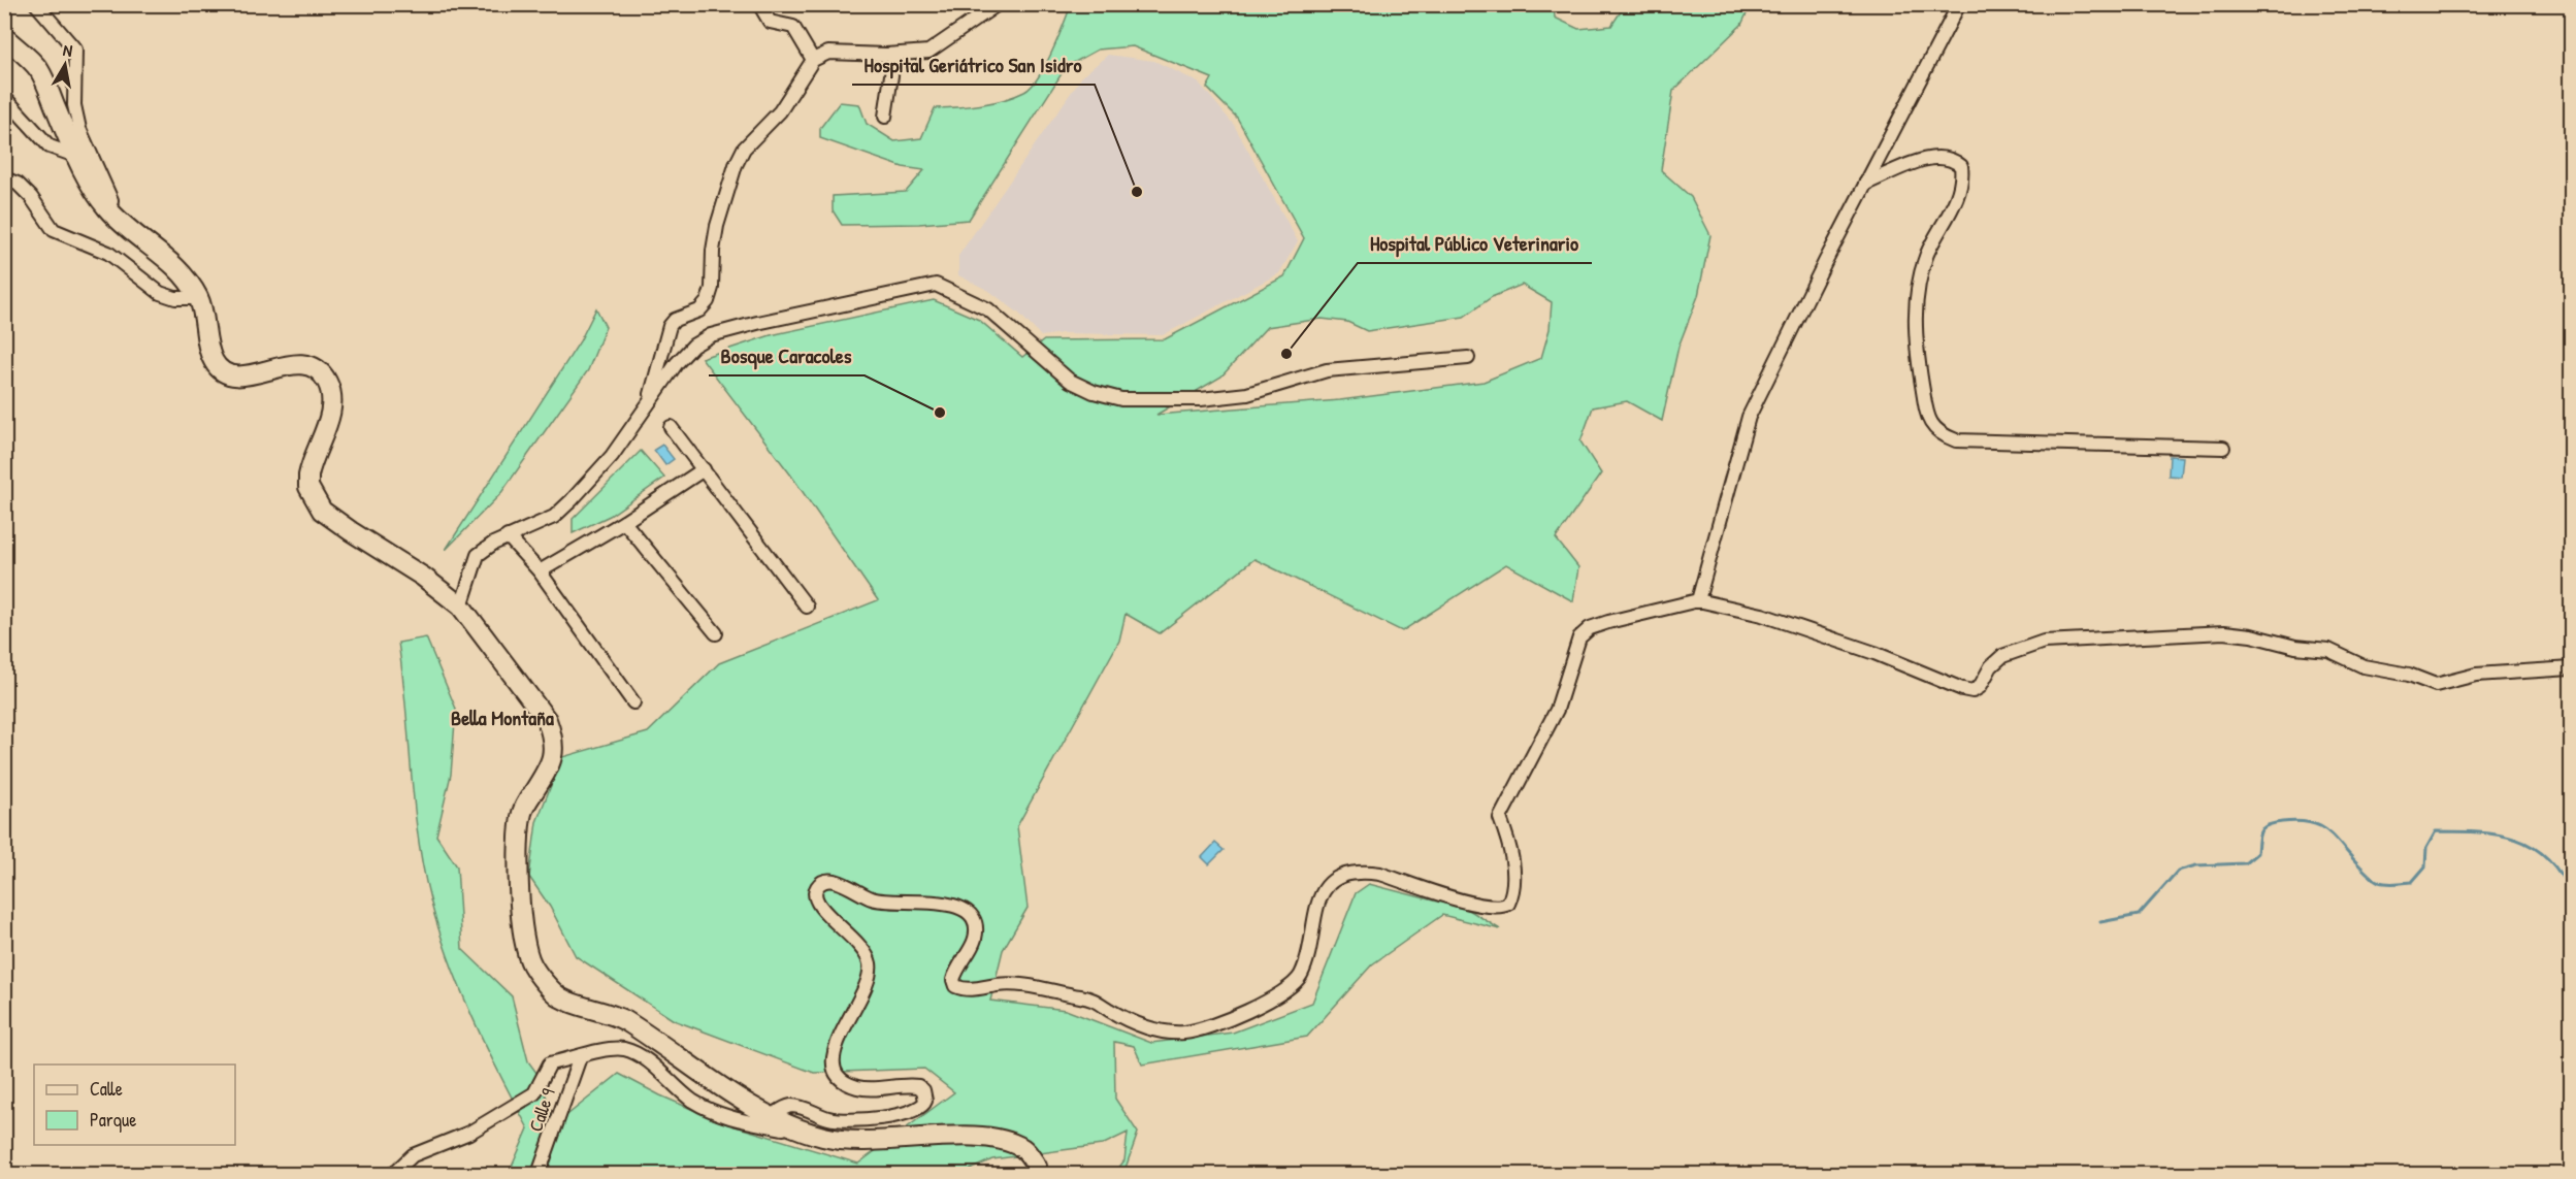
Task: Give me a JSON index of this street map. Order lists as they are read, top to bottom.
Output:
{
  "streets": {
    "street": ["Calle 9"]
  },
  "districts": ["Bella Montaña"],
  "places": ["Hospital Geriátrico San Isidro", "Hospital Público Veterinario", "Bosque Caracoles"],
  "legend": ["Calle", "Parque"],
  "north": "top"
}
